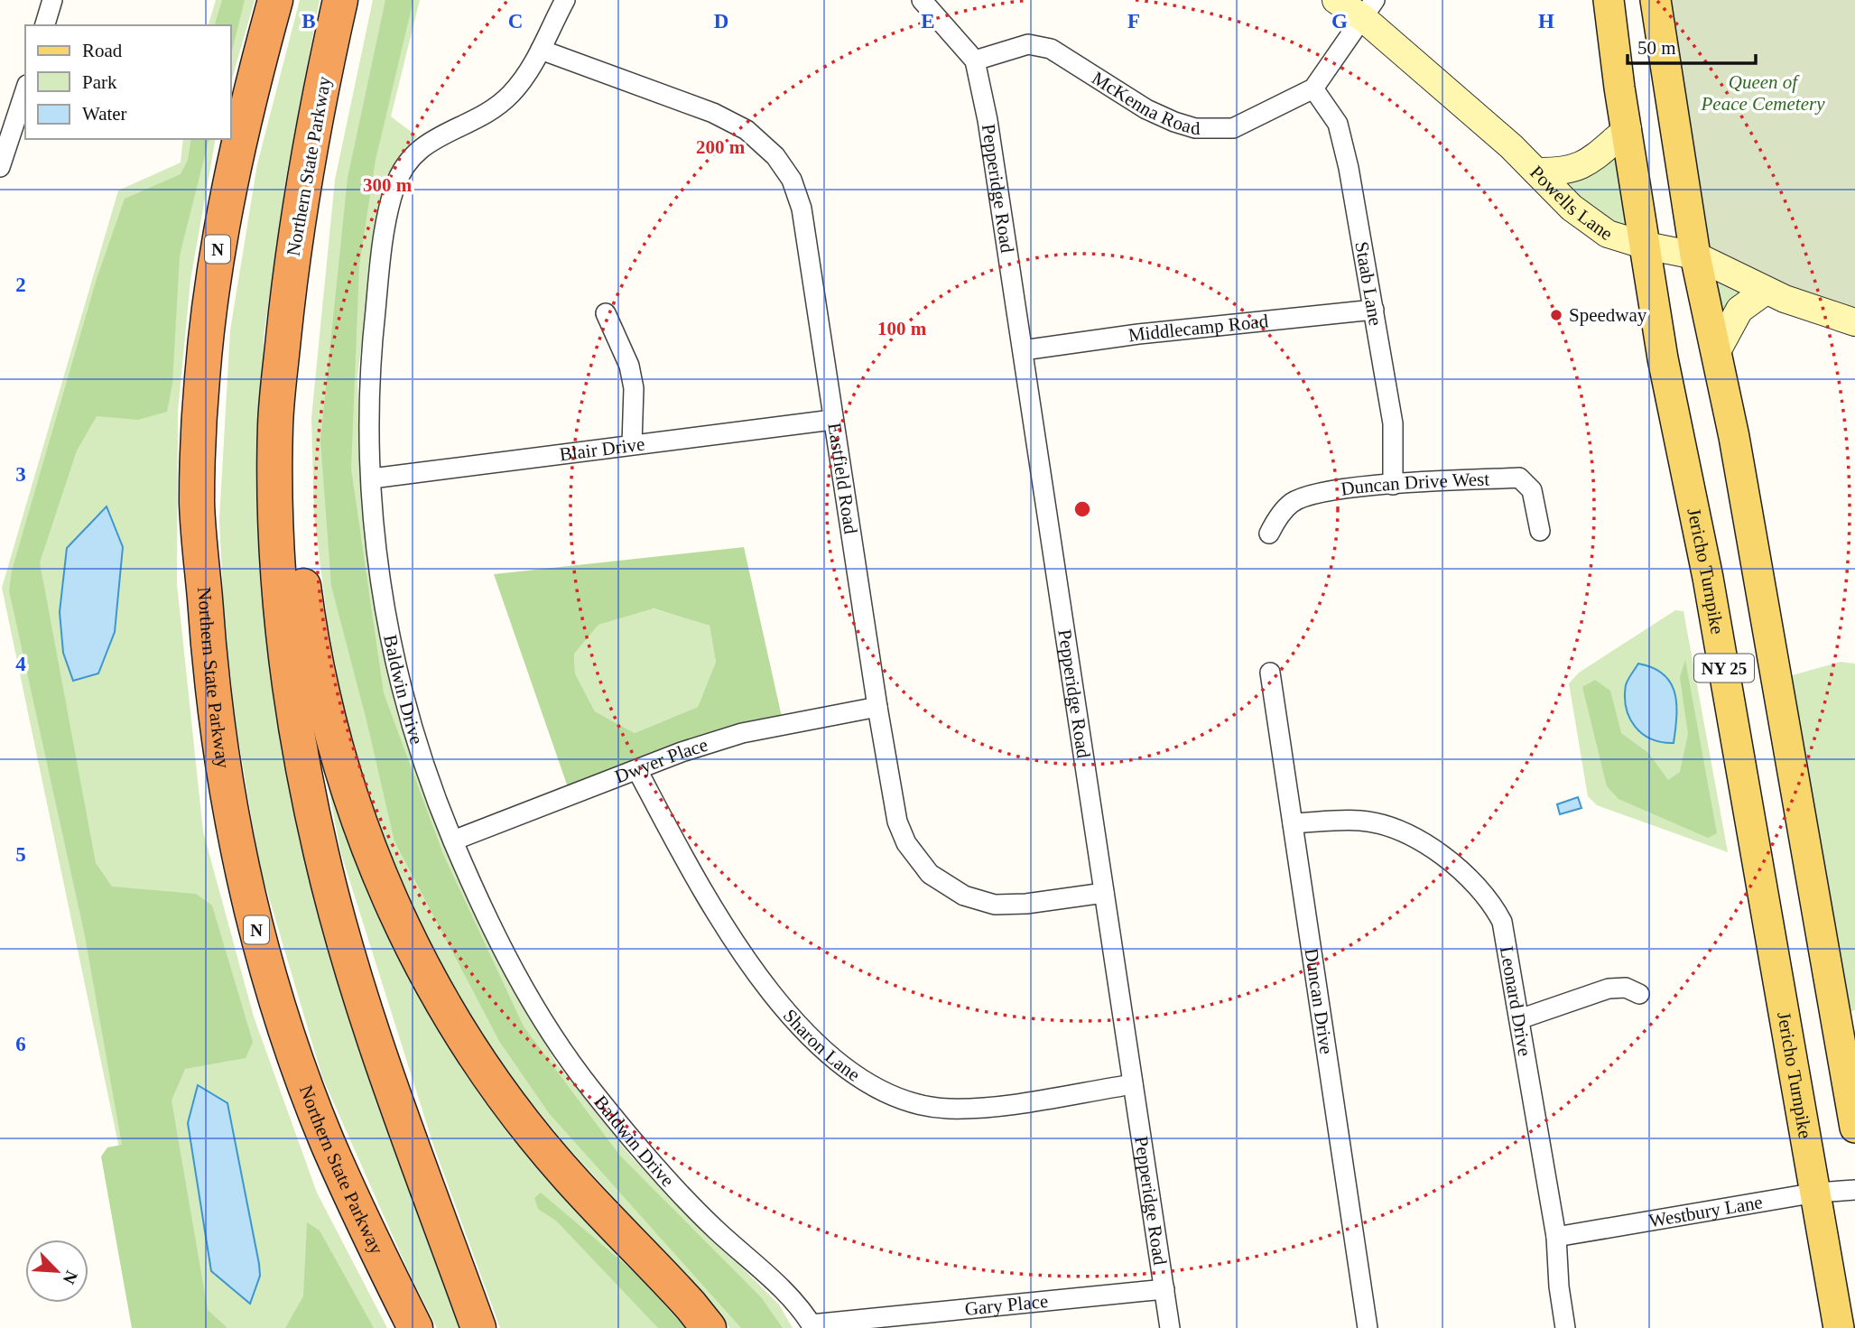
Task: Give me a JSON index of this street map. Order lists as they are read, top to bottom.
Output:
{
  "streets": {
    "highway": ["Northern State Parkway", "N"],
    "main road": ["Jericho Turnpike", "NY 25"],
    "street": [
      "McKenna Road",
      "Pepperidge Road",
      "Powells Lane",
      "Staab Lane",
      "Middlecamp Road",
      "Blair Drive",
      "Eastfield Road",
      "Duncan Drive West",
      "Baldwin Drive",
      "Dwyer Place",
      "Duncan Drive",
      "Leonard Drive",
      "Sharon Lane",
      "Westbury Lane",
      "Gary Place"
    ]
  },
  "crossings": [
    ["McKenna Road", "Pepperidge Road"],
    ["McKenna Road", "Powells Lane"],
    ["McKenna Road", "Staab Lane"],
    ["Pepperidge Road", "Middlecamp Road"],
    ["Pepperidge Road", "Eastfield Road"],
    ["Pepperidge Road", "Sharon Lane"],
    ["Pepperidge Road", "Gary Place"],
    ["Powells Lane", "Jericho Turnpike"],
    ["Powells Lane", "NY 25"],
    ["Staab Lane", "Middlecamp Road"],
    ["Staab Lane", "Duncan Drive West"],
    ["Blair Drive", "Eastfield Road"],
    ["Blair Drive", "Baldwin Drive"],
    ["Eastfield Road", "Baldwin Drive"],
    ["Eastfield Road", "Dwyer Place"],
    ["Jericho Turnpike", "Westbury Lane"],
    ["Baldwin Drive", "Dwyer Place"],
    ["Baldwin Drive", "Gary Place"],
    ["Dwyer Place", "Sharon Lane"],
    ["Duncan Drive", "Leonard Drive"],
    ["Leonard Drive", "Westbury Lane"]
  ],
  "parks": ["Queen of Peace Cemetery"],
  "places": ["Speedway"],
  "legend": ["Road", "Park", "Water"],
  "scale_bar": "50 m",
  "north": "bottom right",
  "grid": {
    "columns": [
      "B",
      "C",
      "D",
      "E",
      "F",
      "G",
      "H"
    ],
    "rows": [
      "2",
      "3",
      "4",
      "5",
      "6"
    ]
  },
  "rings": ["200 m", "300 m", "100 m"]
}
